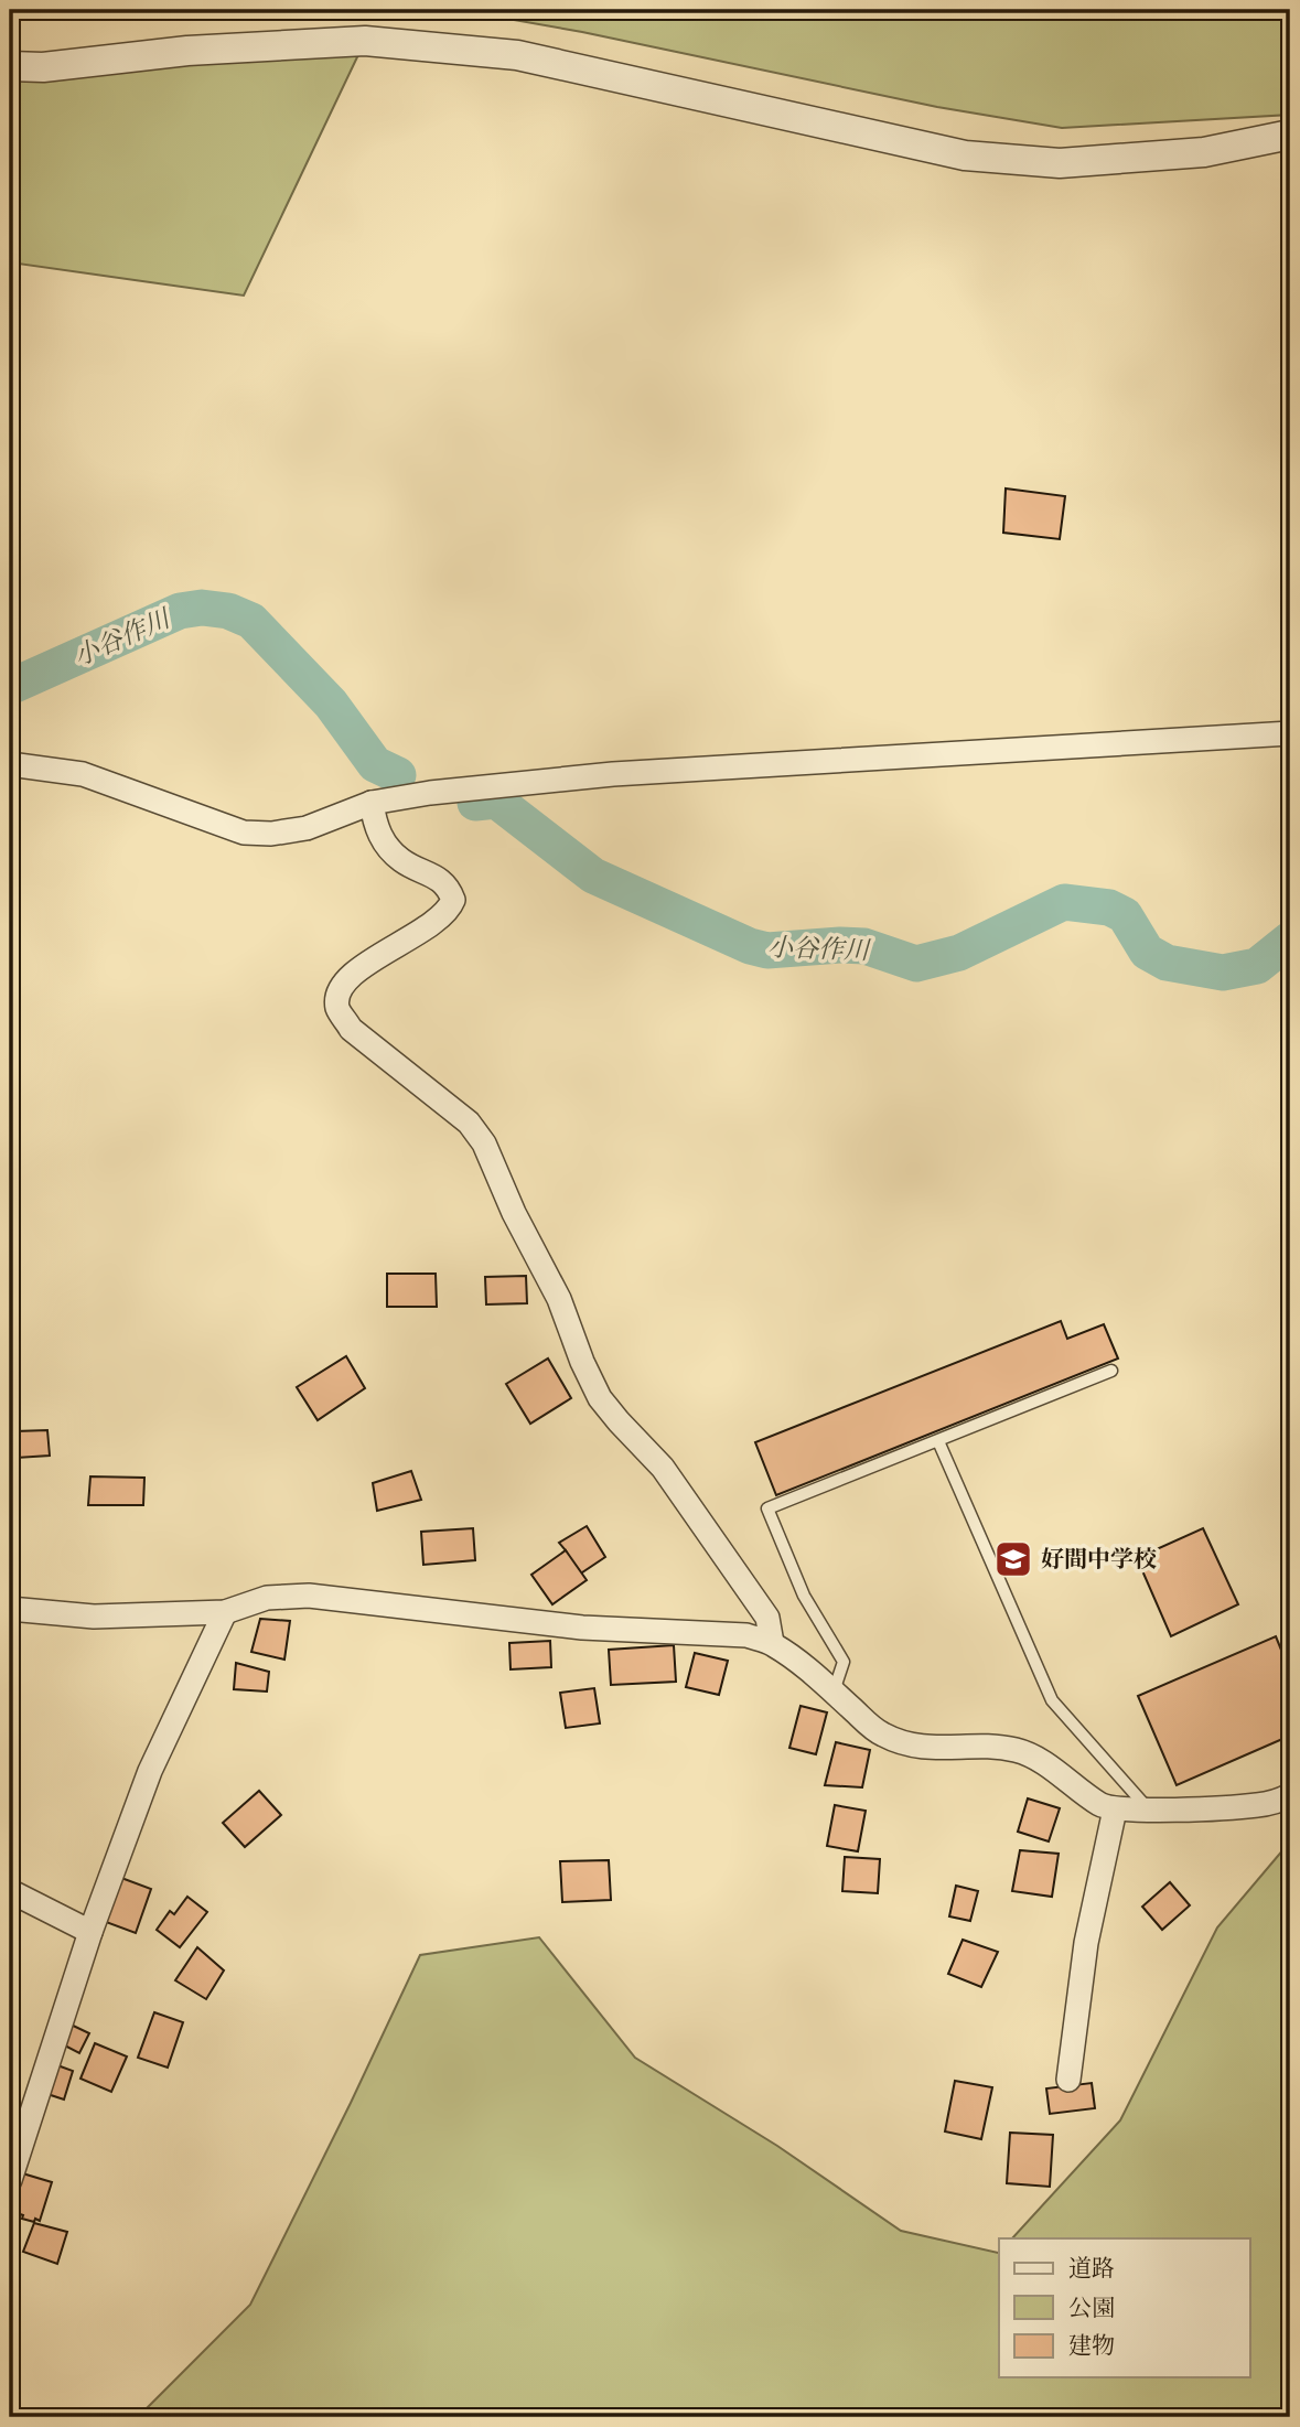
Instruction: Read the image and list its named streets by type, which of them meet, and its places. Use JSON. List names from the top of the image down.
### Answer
{
  "water": ["小谷作川"],
  "places": {
    "school or university": ["好間中学校"]
  },
  "legend": ["道路", "公園", "建物"]
}
